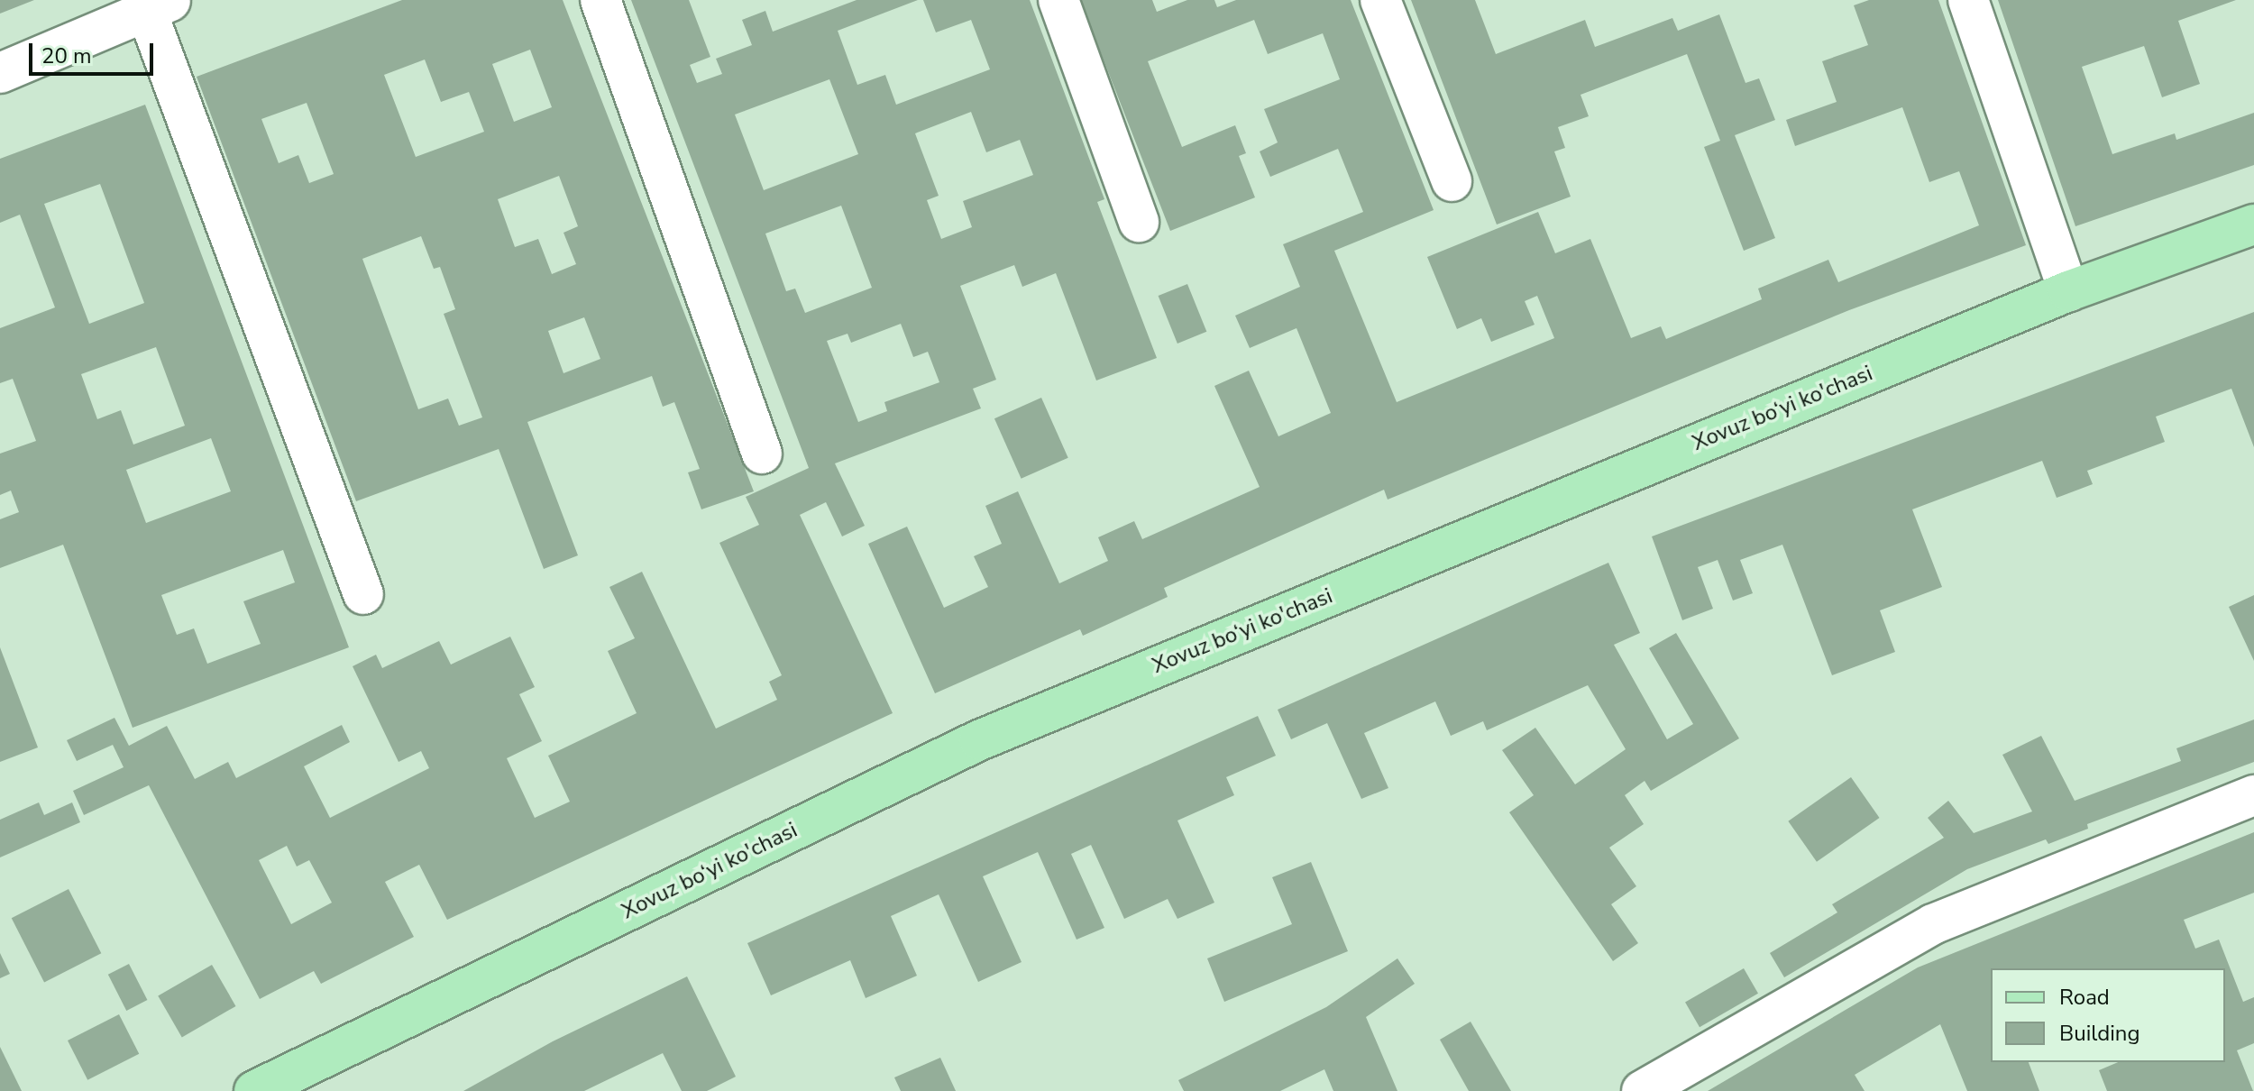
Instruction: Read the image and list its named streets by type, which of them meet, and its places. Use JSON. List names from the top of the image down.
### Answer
{
  "streets": {
    "main road": ["Xovuz bo‘yi ko'chasi"]
  },
  "legend": ["Road", "Building"],
  "scale_bar": "20 m"
}
